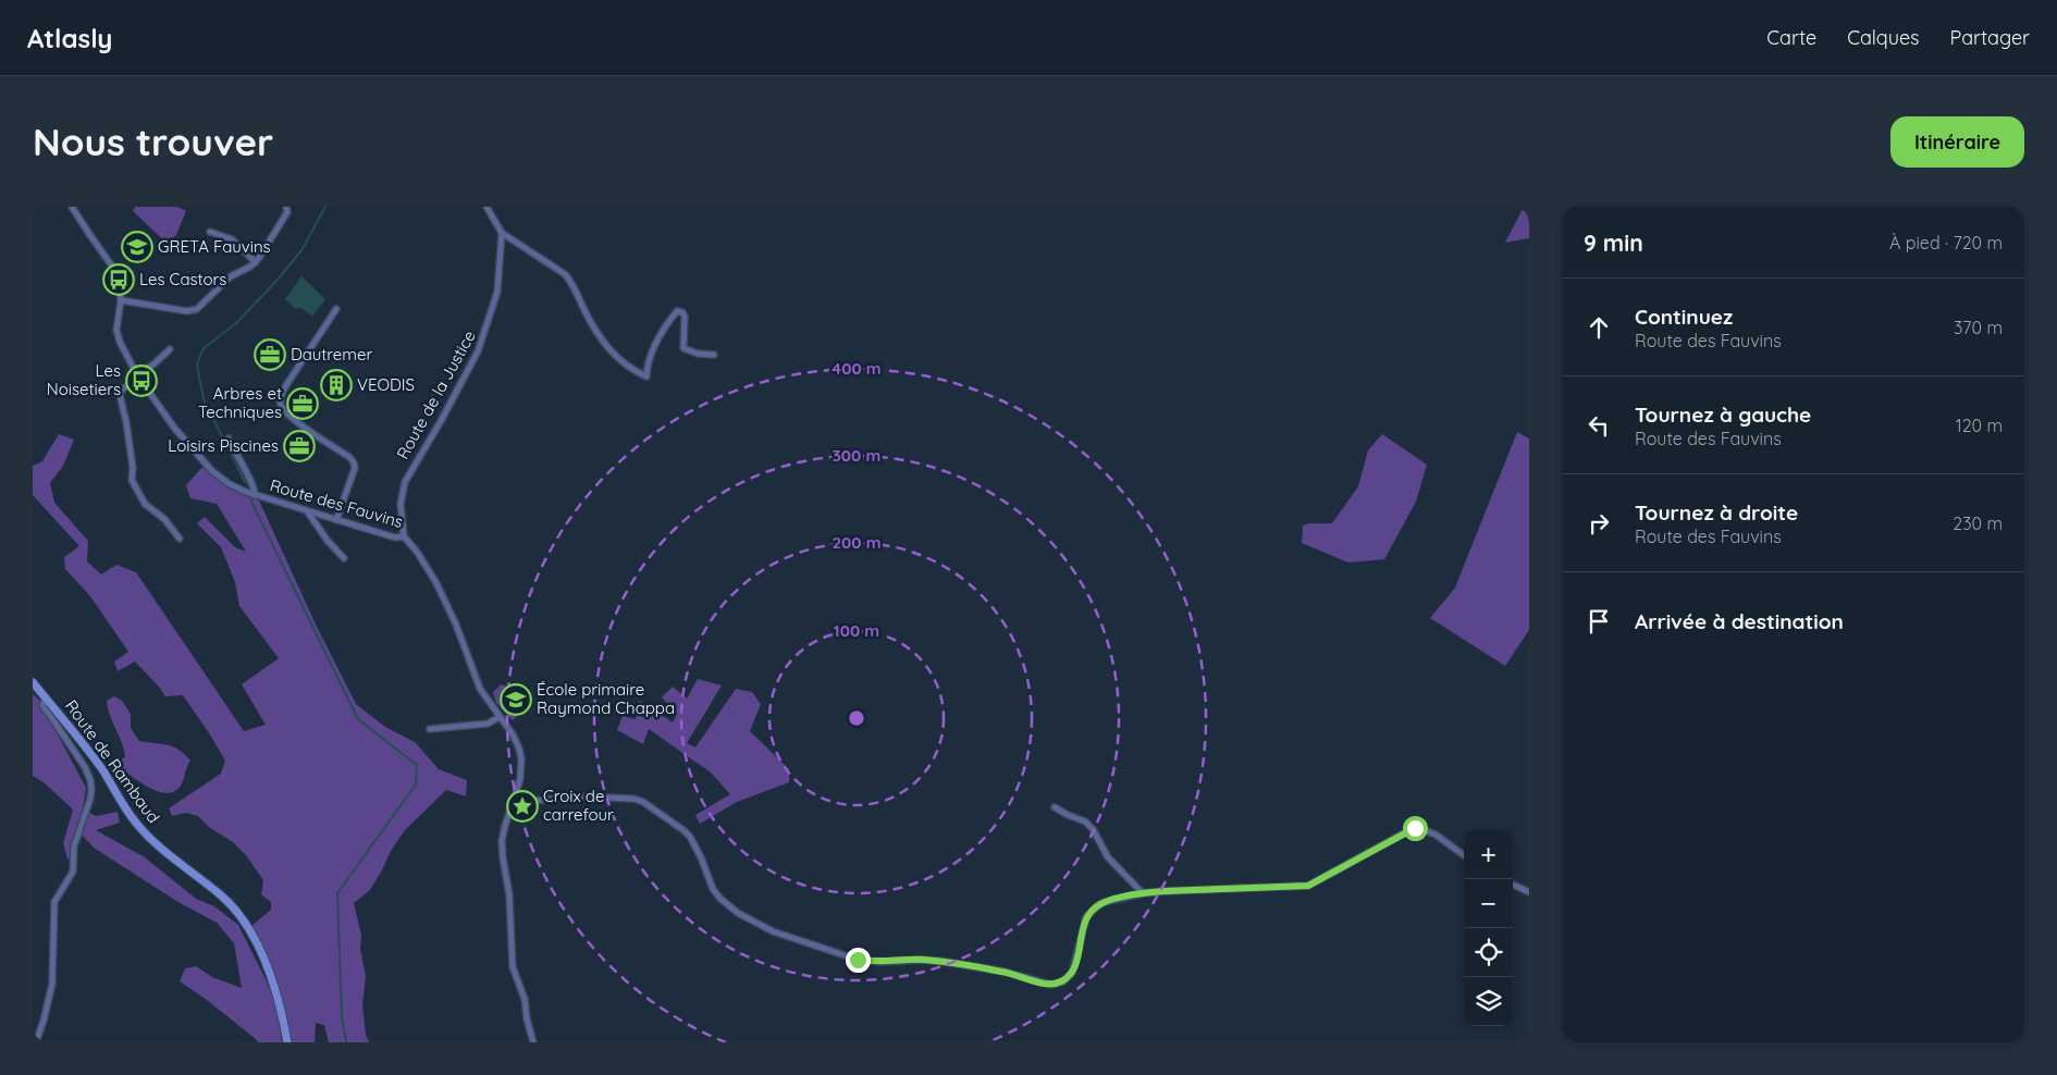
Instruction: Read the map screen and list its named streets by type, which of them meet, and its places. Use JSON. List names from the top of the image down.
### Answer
{
  "streets": {
    "street": ["Route de la Justice", "Route des Fauvins", "Route de Rambaud"]
  },
  "crossings": [
    ["Route de la Justice", "Route des Fauvins"]
  ],
  "places": {
    "school or university": ["GRETA Fauvins", "École primaire Raymond Chappa"],
    "bus stop": ["Les Castors", "Les Noisetiers"],
    "office": ["Dautremer", "Arbres et Techniques", "Loisirs Piscines"],
    "building": ["VEODIS"],
    "place": ["Croix de carrefour"]
  },
  "page": {
    "header": "Atlasly",
    "nav": ["Carte", "Calques", "Partager"],
    "buttons": "Itinéraire",
    "title": "Nous trouver",
    "heading": ["9 min", "À pied · 720 m"],
    "list": [
      ["Continuez", "Route des Fauvins", "370 m"],
      ["Tournez à gauche", "Route des Fauvins", "120 m"],
      ["Tournez à droite", "Route des Fauvins", "230 m"],
      "Arrivée à destination"
    ],
    "map_buttons": ["+", "−"]
  },
  "rings": [
    "400 m",
    "300 m",
    "200 m",
    "100 m"
  ]
}
